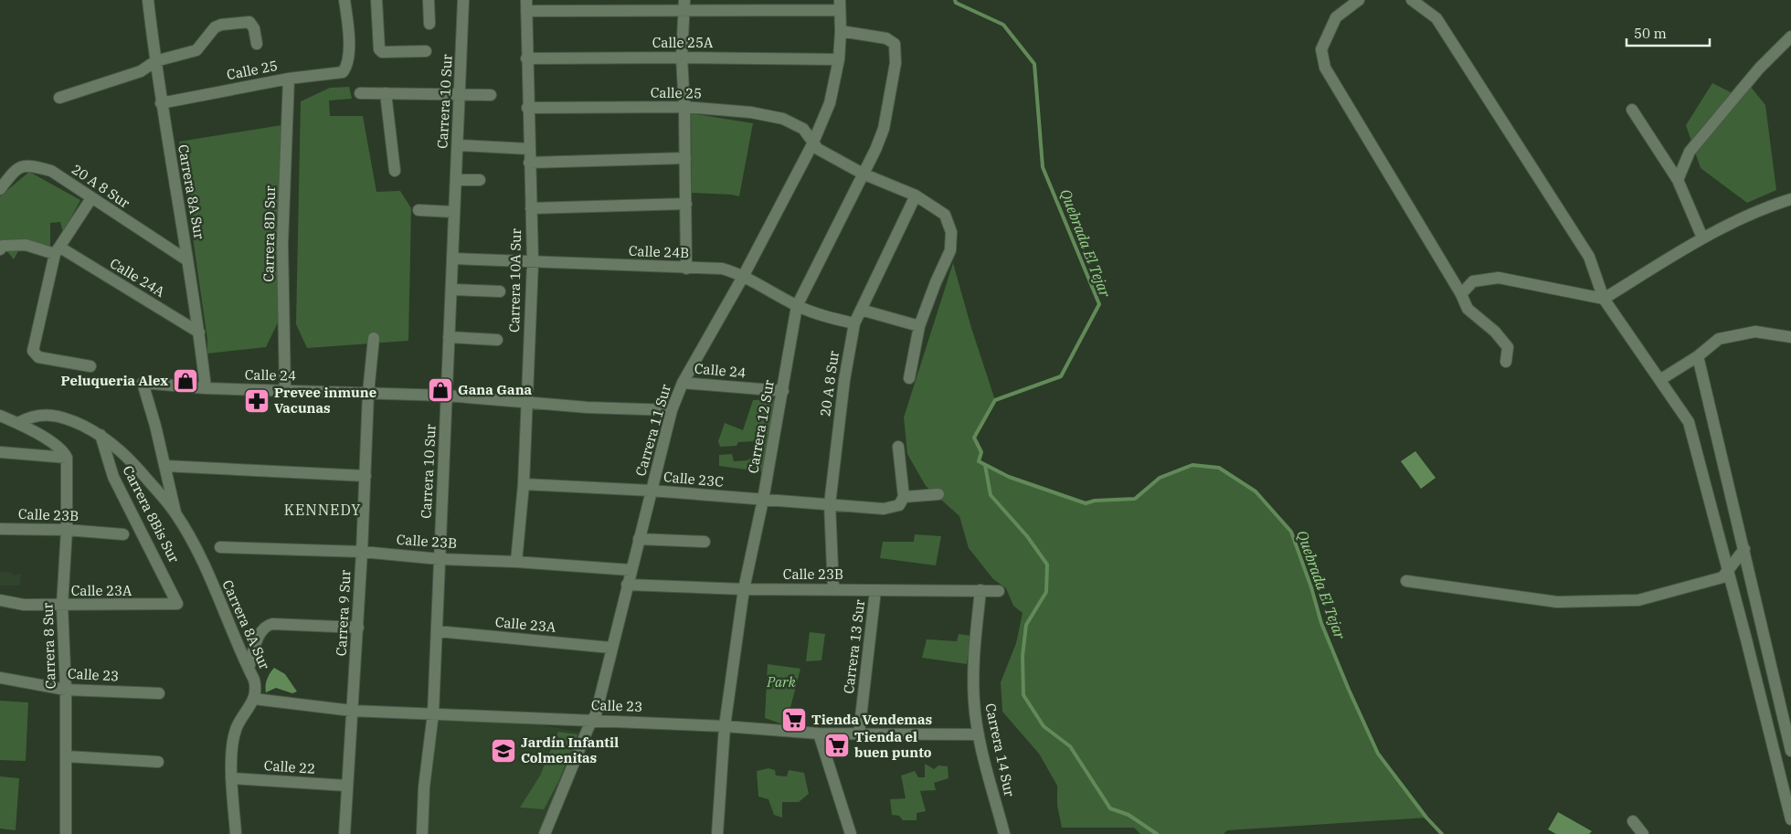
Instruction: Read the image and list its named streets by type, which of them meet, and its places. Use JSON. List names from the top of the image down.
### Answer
{
  "streets": {
    "street": [
      "Calle 25A",
      "Calle 25",
      "Carrera 10 Sur",
      "20 A 8 Sur",
      "Carrera 8A Sur",
      "Carrera 8D Sur",
      "Calle 24B",
      "Calle 24A",
      "Carrera 10A Sur",
      "Calle 24",
      "Carrera 12 Sur",
      "Carrera 11 Sur",
      "Calle 23C",
      "Carrera 8Bis Sur",
      "Calle 23B",
      "Calle 23A",
      "Carrera 9 Sur",
      "Carrera 8 Sur",
      "Carrera 13 Sur",
      "Calle 23",
      "Carrera 14 Sur",
      "Calle 22"
    ]
  },
  "crossings": [
    ["Calle 25A", "Carrera 10A Sur"],
    ["Calle 25A", "Carrera 11 Sur"],
    ["Calle 25", "Carrera 8A Sur"],
    ["Calle 25", "Carrera 8D Sur"],
    ["Calle 25", "Carrera 10A Sur"],
    ["Calle 25", "Carrera 11 Sur"],
    ["Carrera 10 Sur", "Calle 24B"],
    ["Carrera 10 Sur", "Calle 24"],
    ["Carrera 10 Sur", "Calle 23B"],
    ["Carrera 10 Sur", "Calle 23A"],
    ["Carrera 10 Sur", "Calle 23"],
    ["20 A 8 Sur", "Carrera 8A Sur"],
    ["20 A 8 Sur", "Calle 24B"],
    ["20 A 8 Sur", "Calle 23C"],
    ["20 A 8 Sur", "Calle 23B"],
    ["Carrera 8A Sur", "Calle 24A"],
    ["Carrera 8A Sur", "Calle 24"],
    ["Carrera 8A Sur", "Carrera 8Bis Sur"],
    ["Carrera 8A Sur", "Calle 23"],
    ["Carrera 8D Sur", "Calle 24"],
    ["Calle 24B", "Carrera 10A Sur"],
    ["Calle 24B", "Carrera 12 Sur"],
    ["Calle 24B", "Carrera 11 Sur"],
    ["Carrera 10A Sur", "Calle 24"],
    ["Carrera 10A Sur", "Calle 23C"],
    ["Carrera 10A Sur", "Calle 23B"],
    ["Calle 24", "Carrera 12 Sur"],
    ["Calle 24", "Carrera 11 Sur"],
    ["Calle 24", "Carrera 9 Sur"],
    ["Carrera 12 Sur", "Carrera 11 Sur"],
    ["Carrera 12 Sur", "Calle 23C"],
    ["Carrera 12 Sur", "Calle 23B"],
    ["Carrera 12 Sur", "Calle 23"],
    ["Carrera 11 Sur", "Calle 23C"],
    ["Carrera 11 Sur", "Calle 23B"],
    ["Carrera 11 Sur", "Calle 23A"],
    ["Carrera 11 Sur", "Calle 23"],
    ["Carrera 8Bis Sur", "Calle 23A"],
    ["Calle 23B", "Carrera 9 Sur"],
    ["Calle 23B", "Carrera 8 Sur"],
    ["Calle 23B", "Carrera 13 Sur"],
    ["Calle 23B", "Carrera 14 Sur"],
    ["Calle 23A", "Carrera 8 Sur"],
    ["Carrera 9 Sur", "Calle 23"],
    ["Carrera 9 Sur", "Calle 22"],
    ["Carrera 8 Sur", "Calle 23"],
    ["Carrera 13 Sur", "Calle 23"],
    ["Calle 23", "Carrera 14 Sur"]
  ],
  "districts": ["KENNEDY"],
  "water": ["Quebrada El Tejar"],
  "parks": ["Park"],
  "places": {
    "shop": ["Peluqueria Alex", "Gana Gana"],
    "pharmacy": ["Prevee inmune Vacunas"],
    "supermarket": ["Tienda Vendemas", "Tienda el buen punto"],
    "school or university": ["Jardín Infantil Colmenitas"]
  },
  "scale_bar": "50 m"
}
